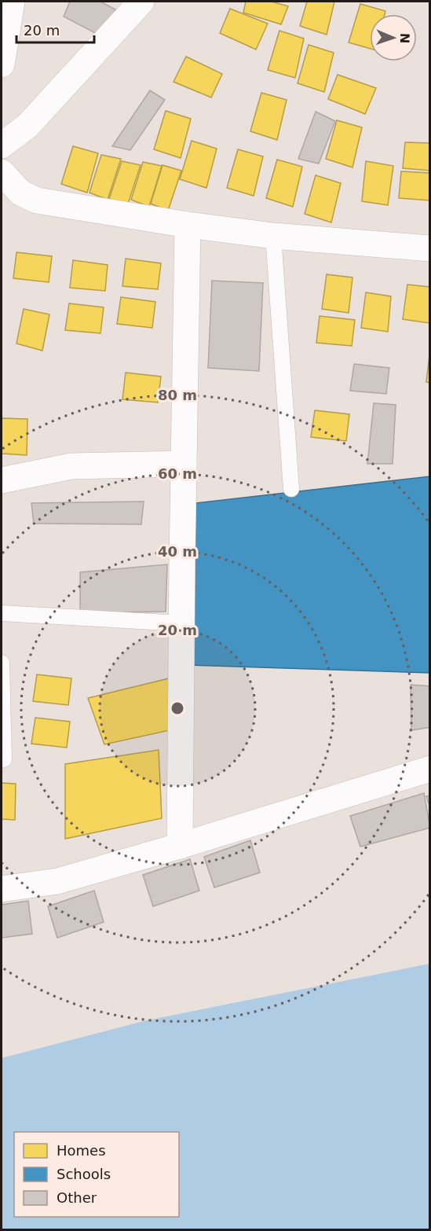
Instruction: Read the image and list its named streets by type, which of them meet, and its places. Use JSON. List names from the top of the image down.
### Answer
{
  "legend": ["Homes", "Schools", "Other"],
  "scale_bar": "20 m",
  "north": "right",
  "rings": [
    "80 m",
    "60 m",
    "40 m",
    "20 m"
  ]
}
